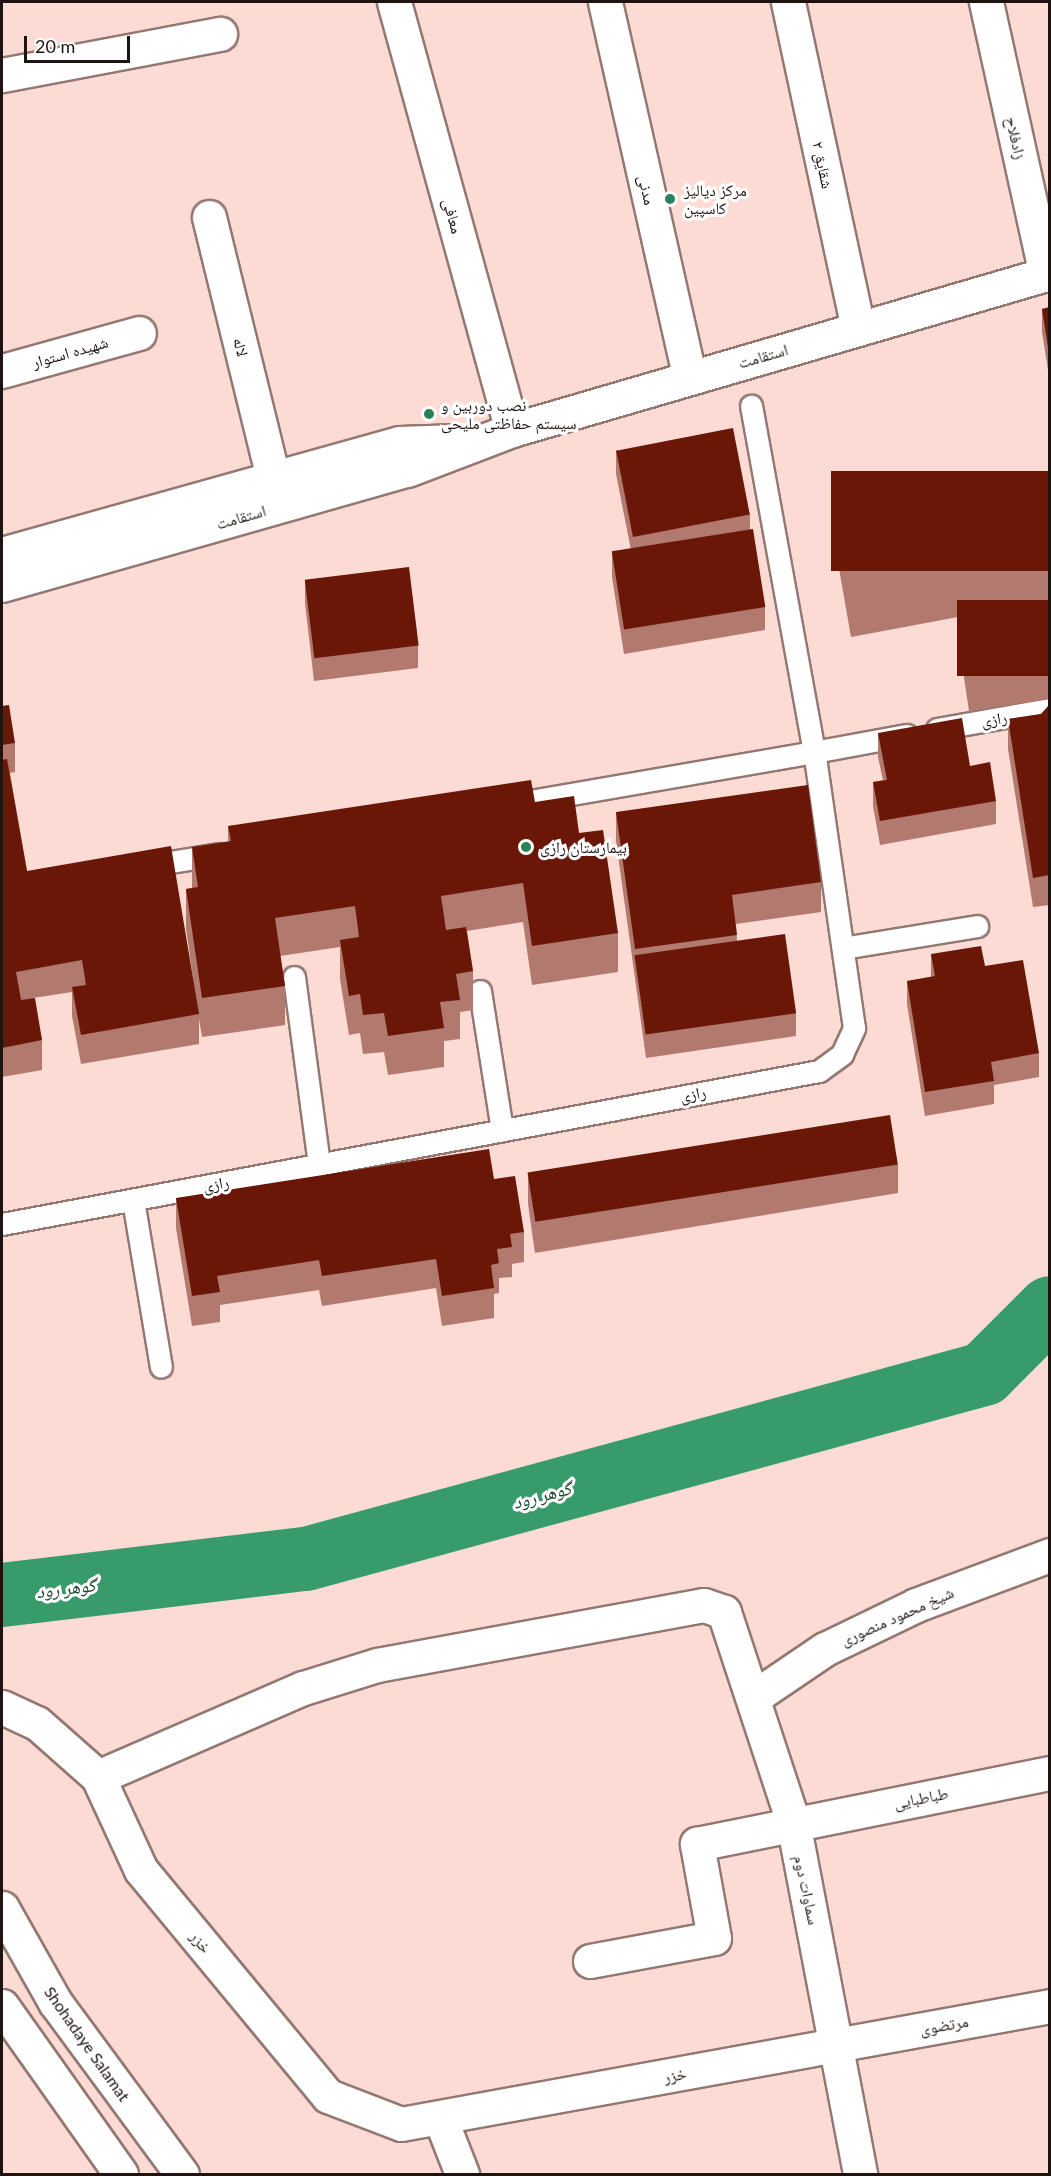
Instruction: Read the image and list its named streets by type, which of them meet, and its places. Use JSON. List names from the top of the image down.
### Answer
{
  "streets": {
    "street": [
      "زادفلاح",
      "شقایق ۲",
      "مدنی",
      "معافی",
      "لاله",
      "شهیده استوار",
      "استقامت",
      "شیخ محمود منصوری",
      "طباطبایی",
      "سماوات دوم",
      "خزر",
      "مرتضوی",
      "Shohadaye Salamat"
    ],
    "lane": ["رازی"]
  },
  "crossings": [
    ["زادفلاح", "استقامت"],
    ["شقایق ۲", "استقامت"],
    ["مدنی", "استقامت"],
    ["معافی", "استقامت"],
    ["لاله", "استقامت"],
    ["شیخ محمود منصوری", "سماوات دوم"],
    ["طباطبایی", "سماوات دوم"],
    ["سماوات دوم", "خزر"],
    ["سماوات دوم", "مرتضوی"],
    ["خزر", "مرتضوی"]
  ],
  "water": ["گوهر رود"],
  "places": ["مرکز دیالیز کاسپین", "نصب دوربین و سیستم حفاظتی ملیحی", "بیمارستان رازی"],
  "scale_bar": "20 m"
}
